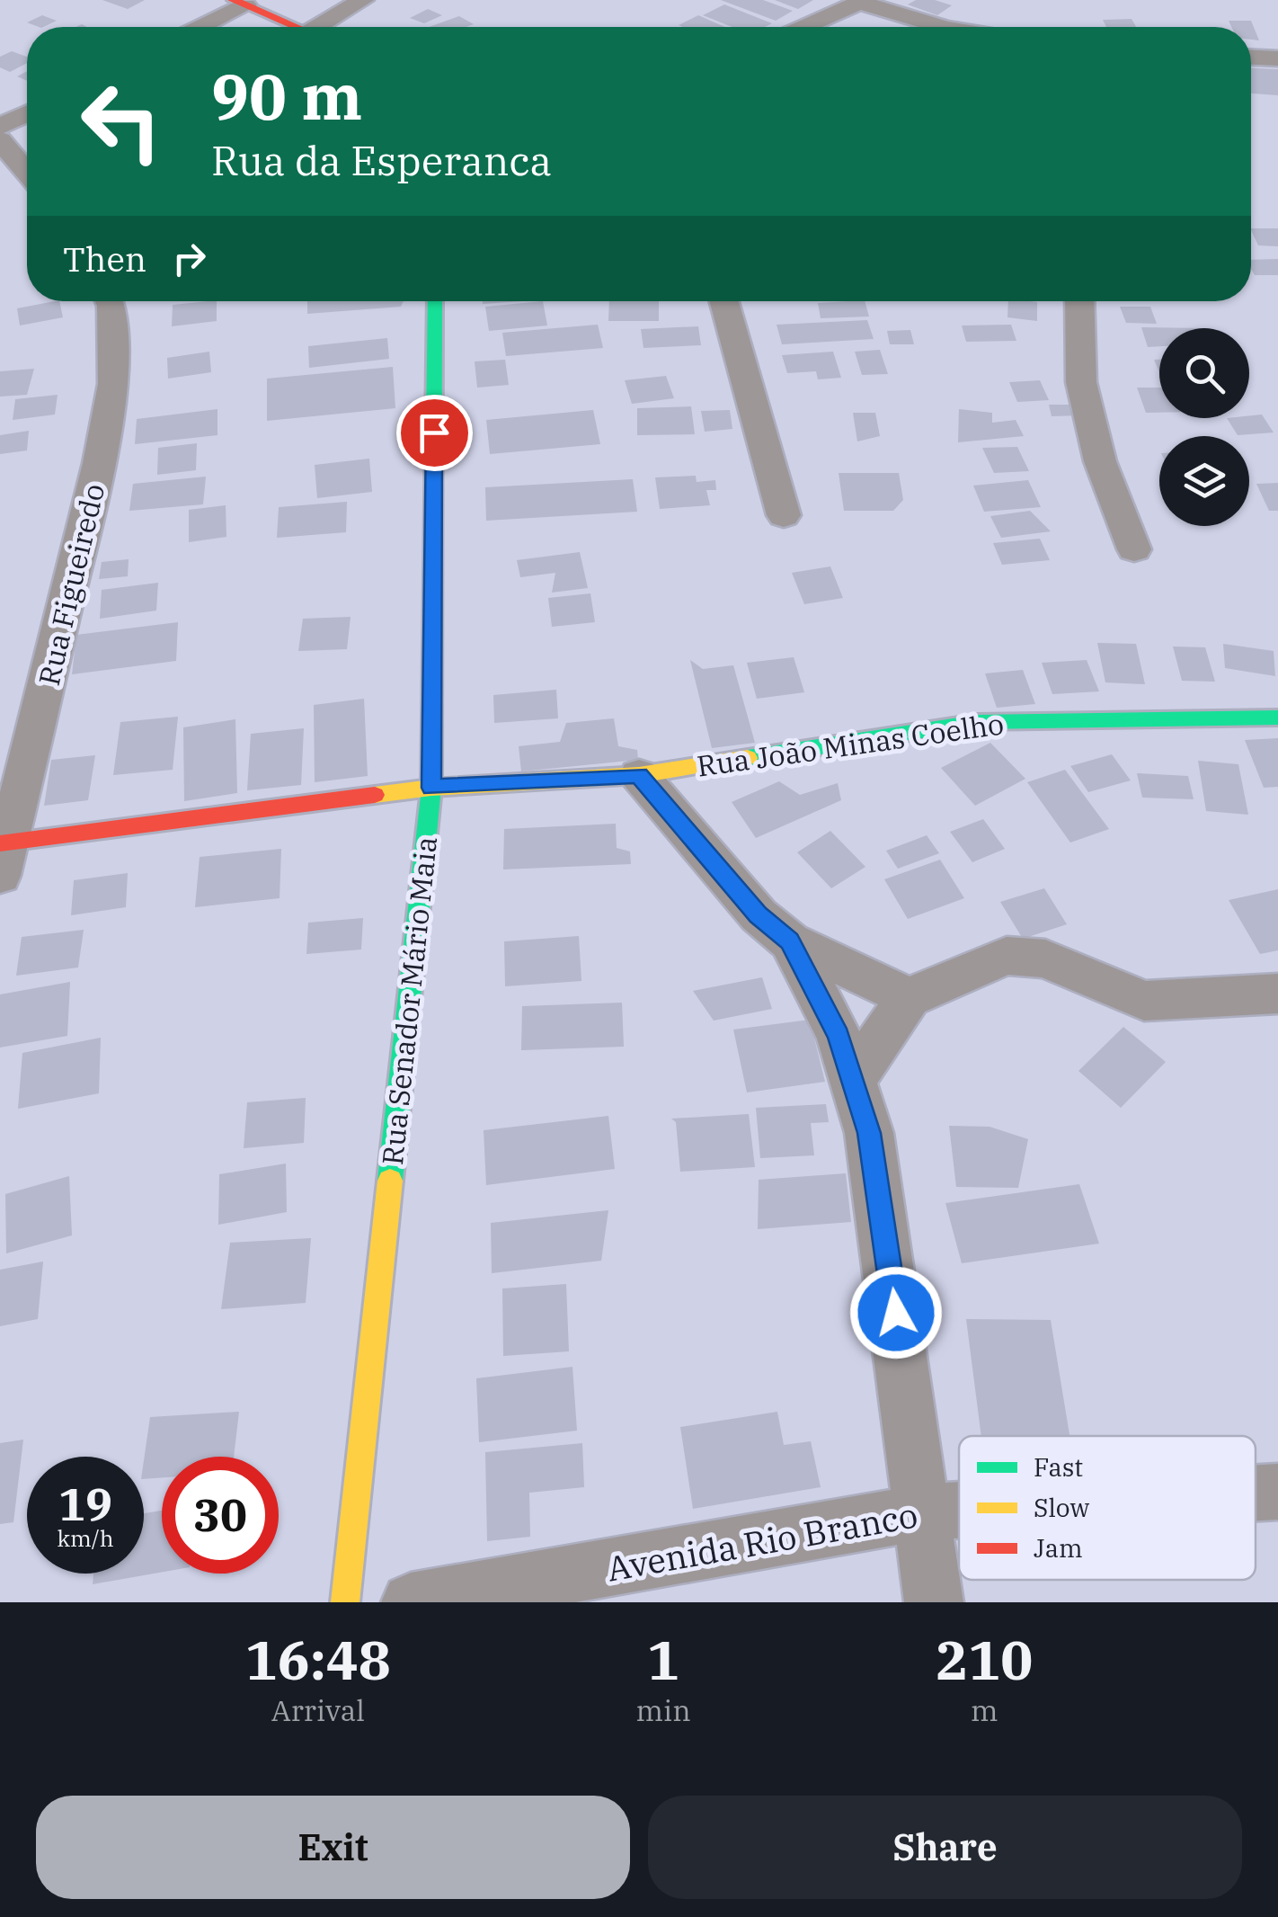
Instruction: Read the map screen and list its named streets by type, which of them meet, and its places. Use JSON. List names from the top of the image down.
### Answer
{
  "streets": {
    "street": [
      "Rua Figueiredo",
      "Rua João Minas Coelho",
      "Rua Senador Mário Maia",
      "Avenida Rio Branco"
    ]
  },
  "crossings": [
    ["Rua João Minas Coelho", "Rua Senador Mário Maia"]
  ],
  "legend": ["Fast", "Slow", "Jam"],
  "page": {
    "turn": ["90 m", "Rua da Esperanca"],
    "then": "Then",
    "speed": "19 km/h",
    "limit": "30",
    "eta": [
      "16:48",
      "Arrival",
      "1",
      "min",
      "210",
      "m"
    ],
    "buttons": ["Exit", "Share"]
  }
}
